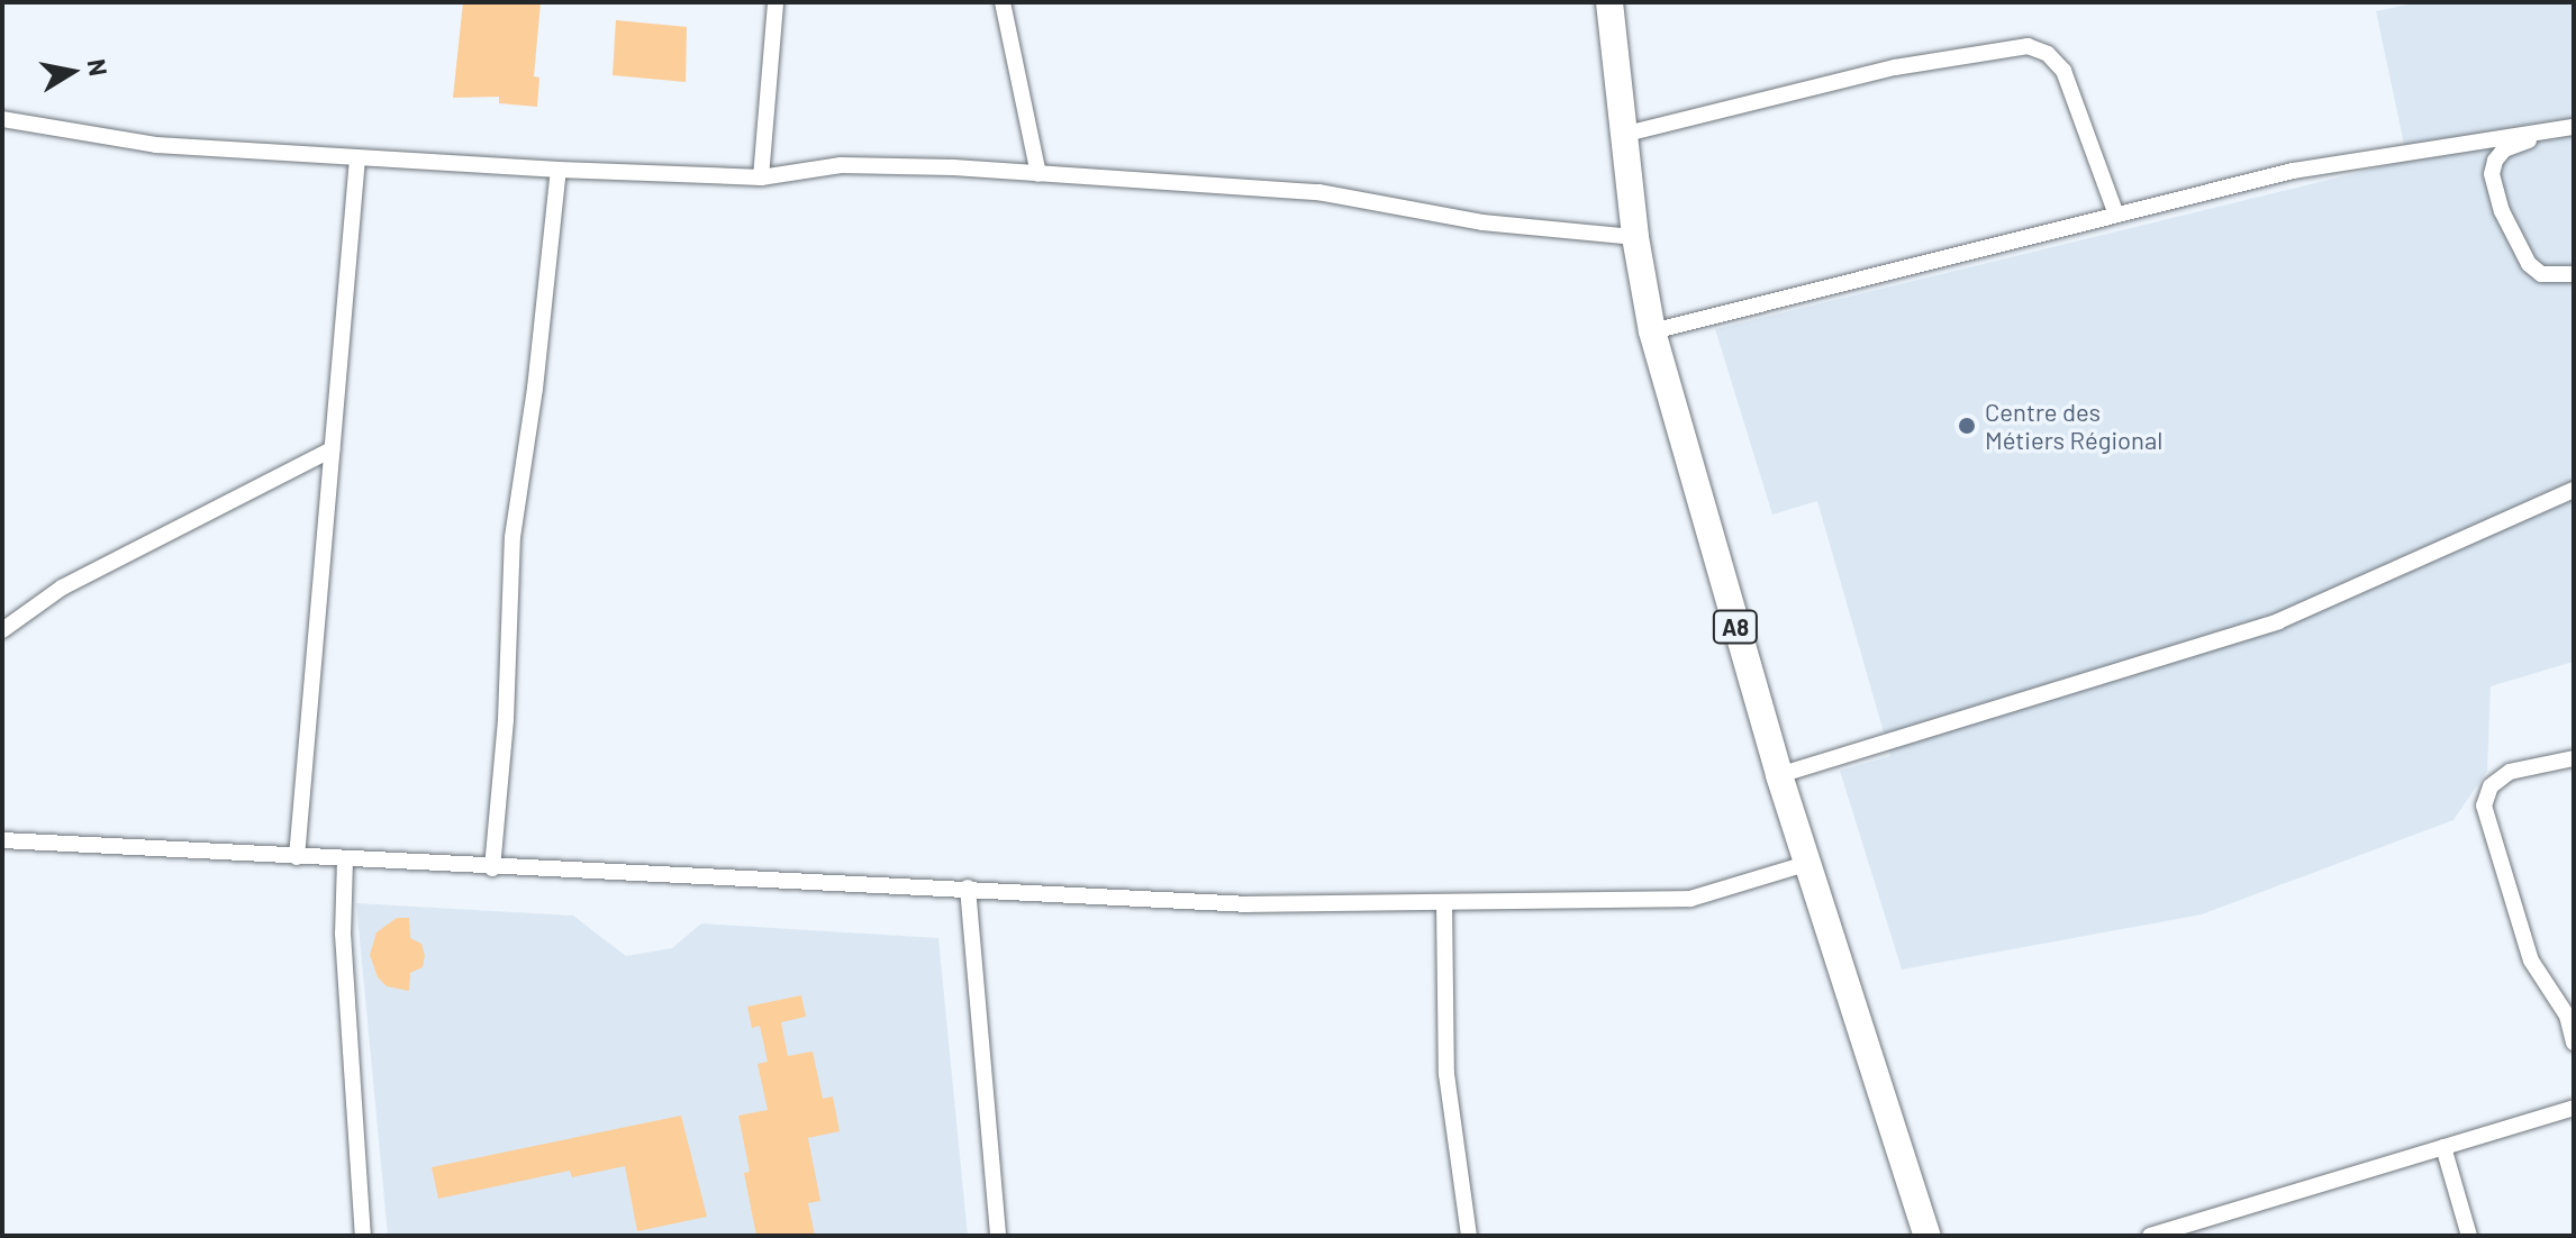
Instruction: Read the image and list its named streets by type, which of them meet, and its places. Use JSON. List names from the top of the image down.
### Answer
{
  "streets": {
    "main road": ["A8"]
  },
  "places": ["Centre des Métiers Régional"],
  "north": "right"
}
